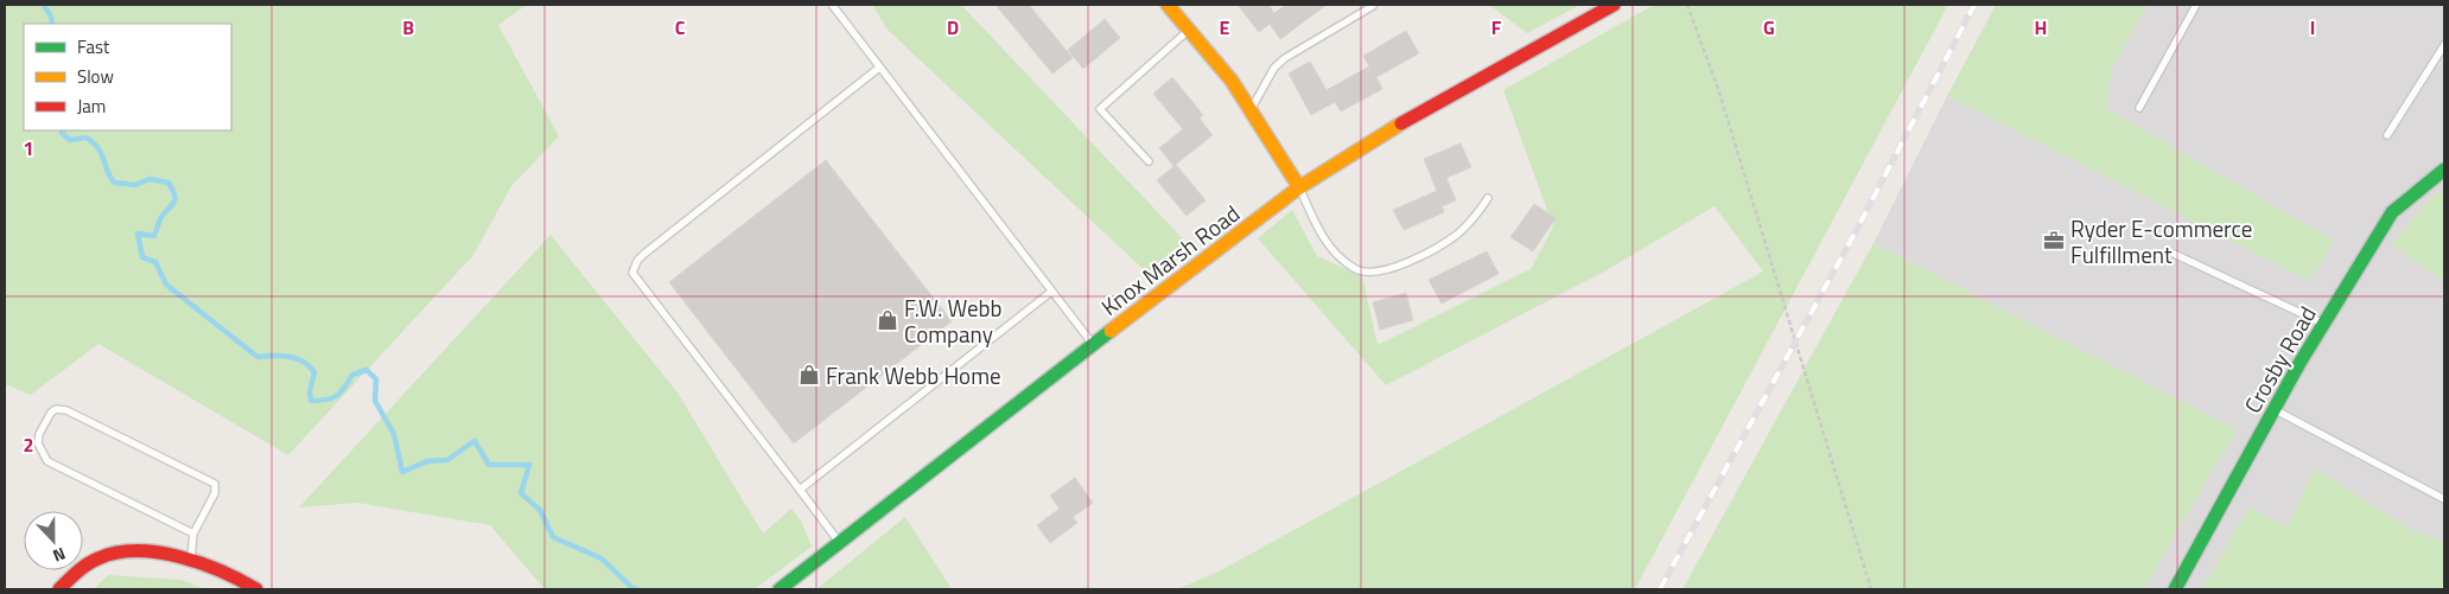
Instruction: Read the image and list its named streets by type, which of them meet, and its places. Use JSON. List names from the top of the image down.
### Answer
{
  "streets": {
    "main road": ["Knox Marsh Road", "Crosby Road"]
  },
  "places": {
    "office": ["Ryder E-commerce Fulfillment"],
    "shop": ["F.W. Webb Company", "Frank Webb Home"]
  },
  "legend": ["Fast", "Slow", "Jam"],
  "north": "bottom",
  "grid": {
    "columns": [
      "B",
      "C",
      "D",
      "E",
      "F",
      "G",
      "H",
      "I"
    ],
    "rows": ["1", "2"]
  }
}
